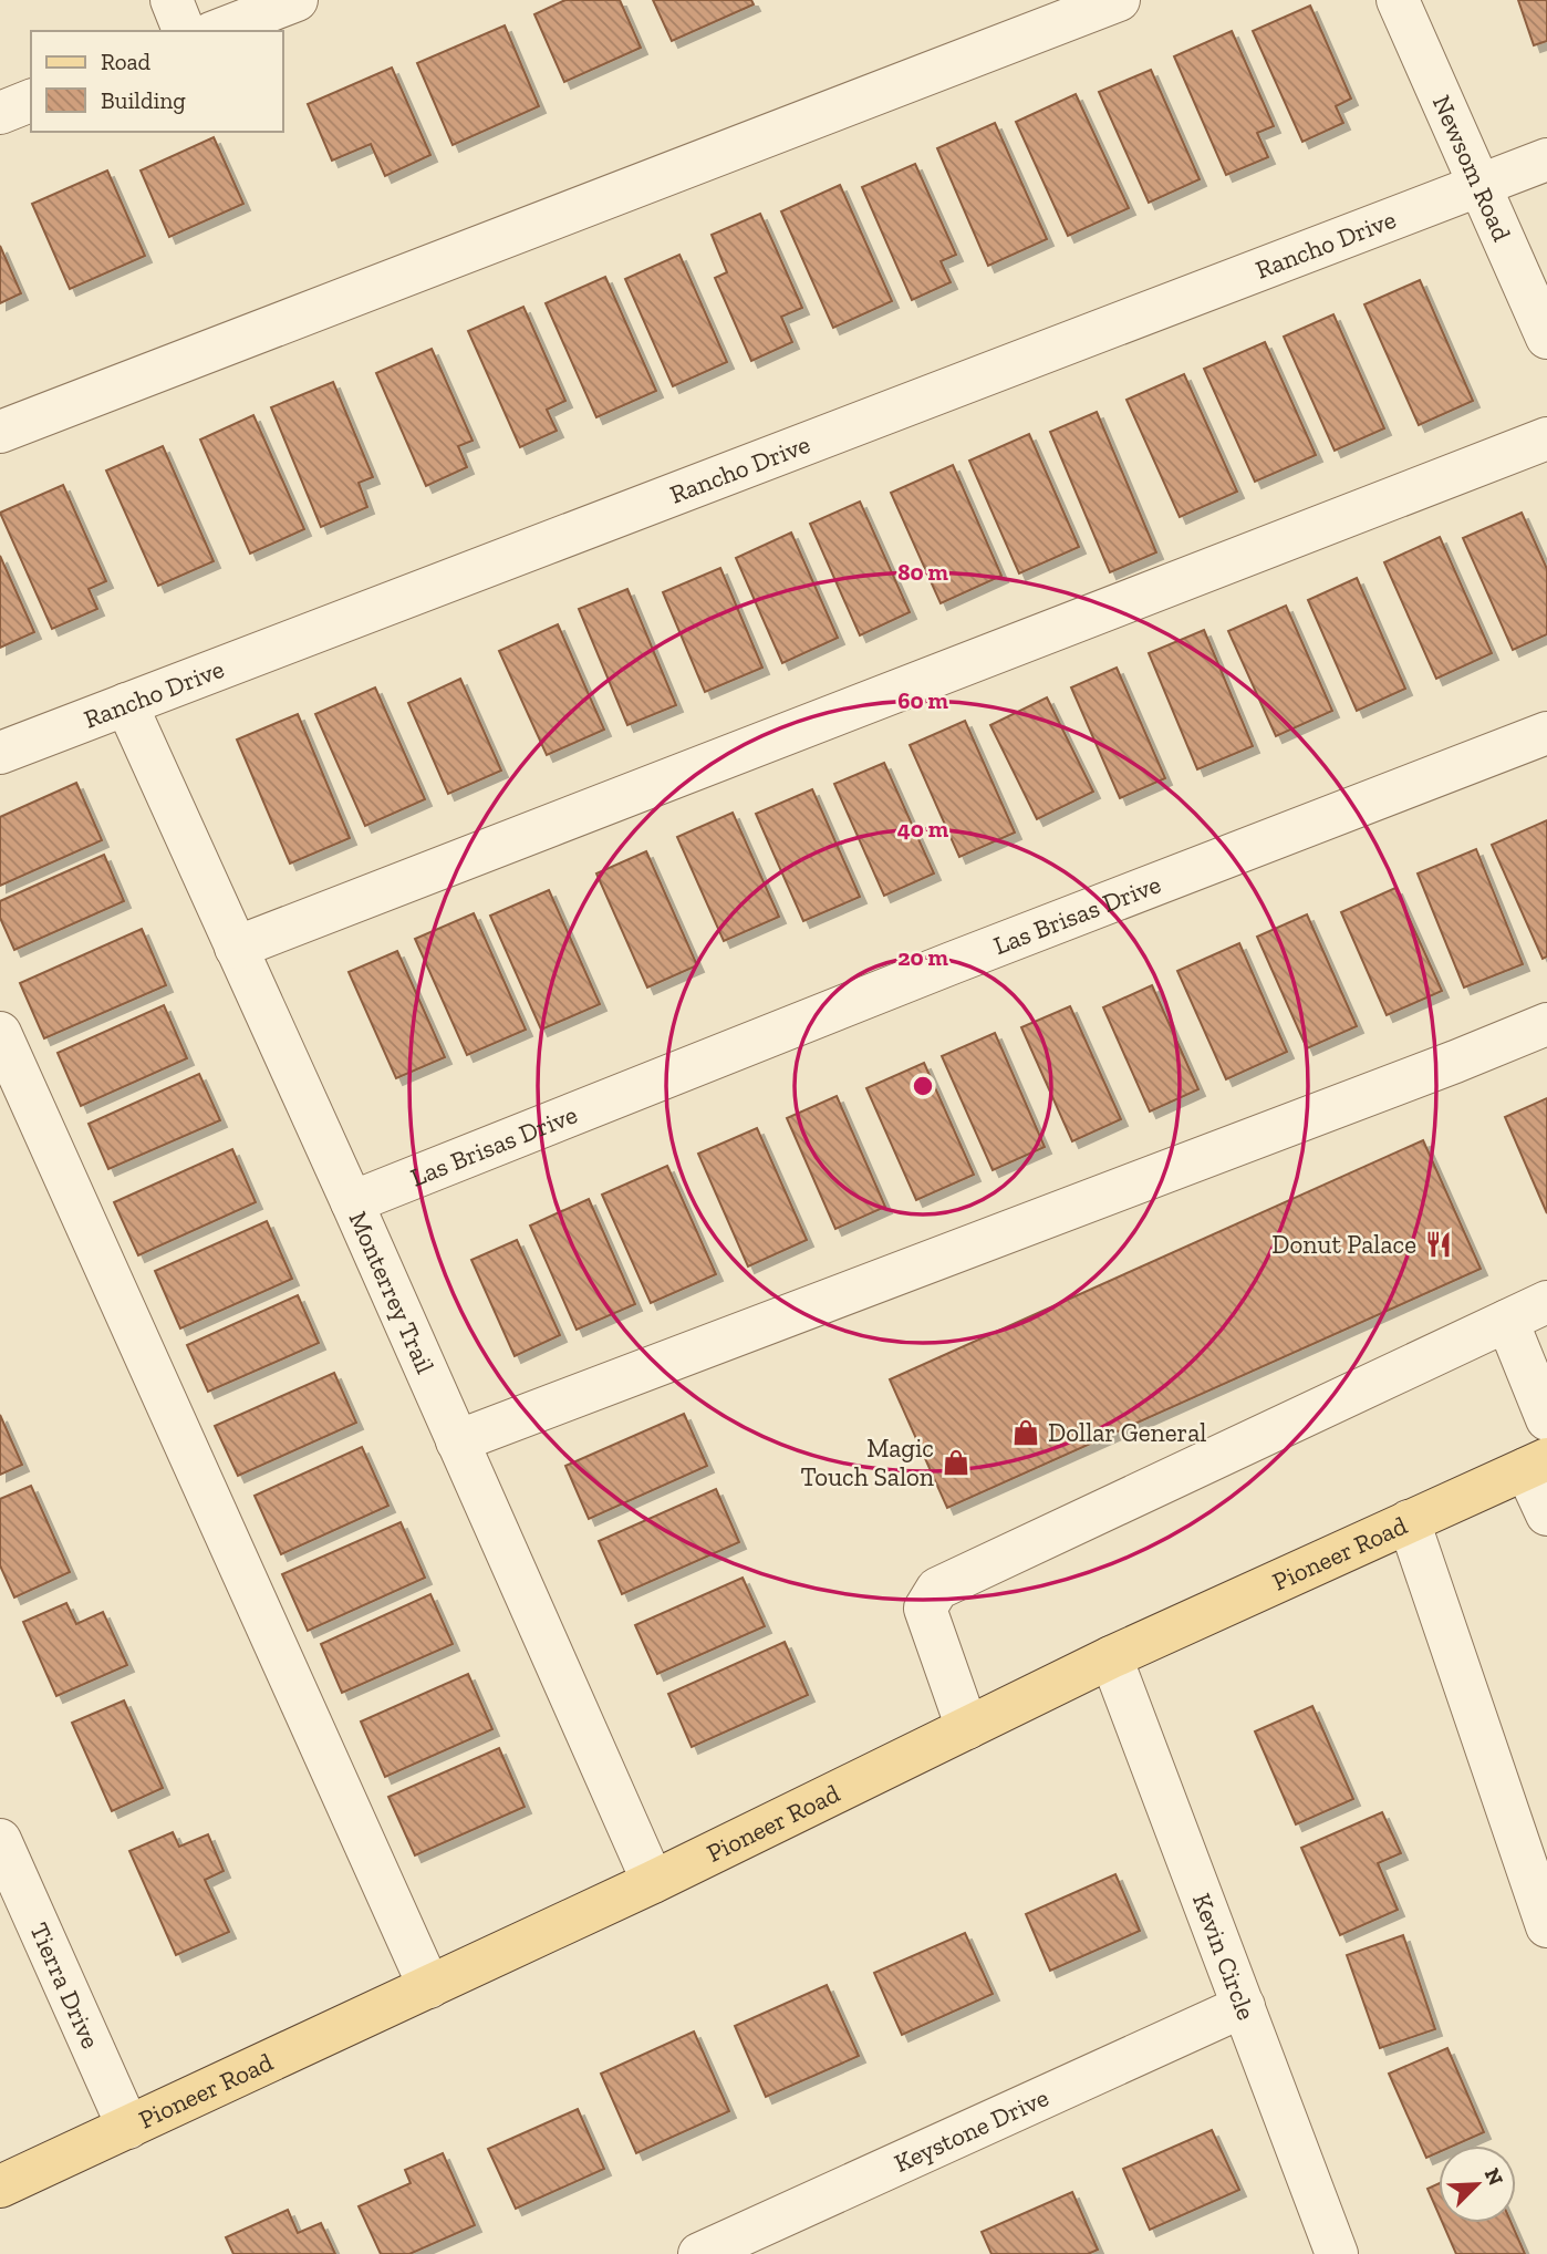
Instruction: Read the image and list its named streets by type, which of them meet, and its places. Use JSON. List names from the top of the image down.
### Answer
{
  "streets": {
    "main road": ["Pioneer Road"],
    "street": [
      "Newsom Road",
      "Rancho Drive",
      "Las Brisas Drive",
      "Monterrey Trail",
      "Kevin Circle",
      "Tierra Drive",
      "Keystone Drive"
    ]
  },
  "crossings": [
    ["Newsom Road", "Rancho Drive"],
    ["Rancho Drive", "Monterrey Trail"],
    ["Las Brisas Drive", "Monterrey Trail"],
    ["Monterrey Trail", "Pioneer Road"],
    ["Pioneer Road", "Kevin Circle"],
    ["Pioneer Road", "Tierra Drive"],
    ["Kevin Circle", "Keystone Drive"]
  ],
  "places": {
    "restaurant": ["Donut Palace"],
    "shop": ["Dollar General", "Magic Touch Salon"]
  },
  "legend": ["Road", "Building"],
  "north": "top right",
  "rings": [
    "80 m",
    "60 m",
    "40 m",
    "20 m"
  ]
}
